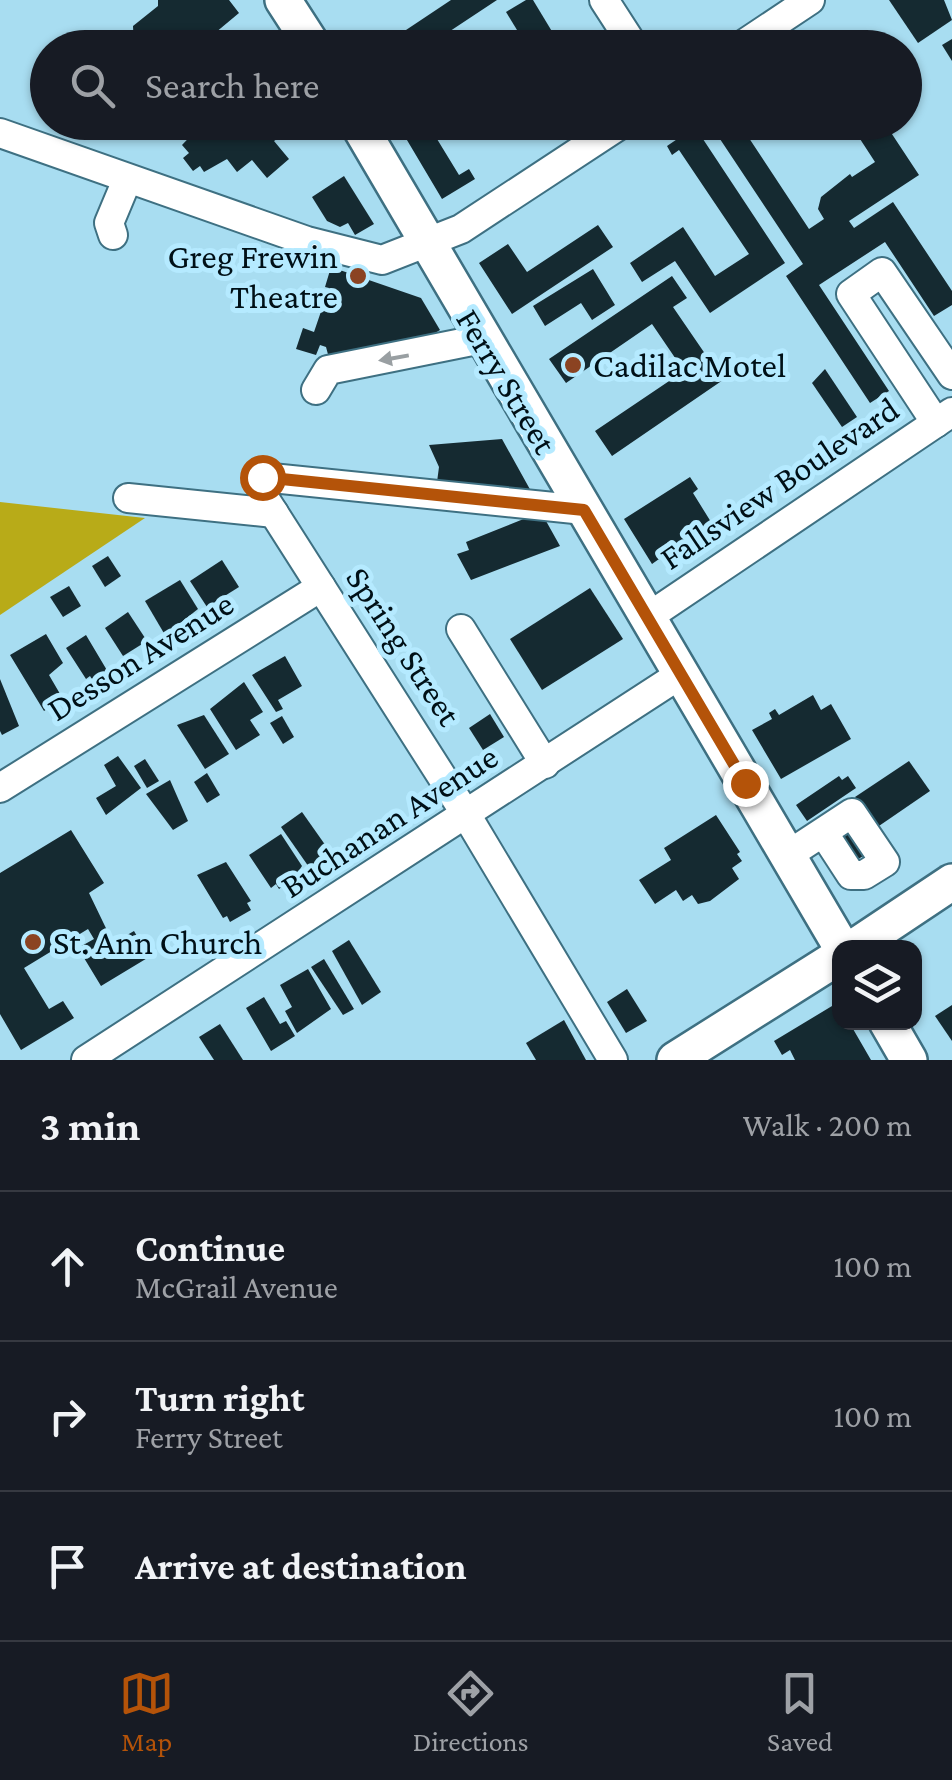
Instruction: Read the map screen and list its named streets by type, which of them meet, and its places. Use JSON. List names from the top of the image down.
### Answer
{
  "streets": {
    "main road": ["Ferry Street"],
    "street": [
      "Fallsview Boulevard",
      "Spring Street",
      "Desson Avenue",
      "Buchanan Avenue"
    ]
  },
  "crossings": [
    ["Ferry Street", "Fallsview Boulevard"],
    ["Ferry Street", "Spring Street"],
    ["Ferry Street", "Buchanan Avenue"],
    ["Spring Street", "Desson Avenue"],
    ["Spring Street", "Buchanan Avenue"]
  ],
  "places": ["Greg Frewin Theatre", "Cadilac Motel", "St. Ann Church"],
  "page": {
    "search": "Search here",
    "heading": ["3 min", "Walk · 200 m"],
    "list": [
      ["Continue", "McGrail Avenue", "100 m"],
      ["Turn right", "Ferry Street", "100 m"],
      "Arrive at destination"
    ],
    "nav": ["Map", "Directions", "Saved"]
  }
}
